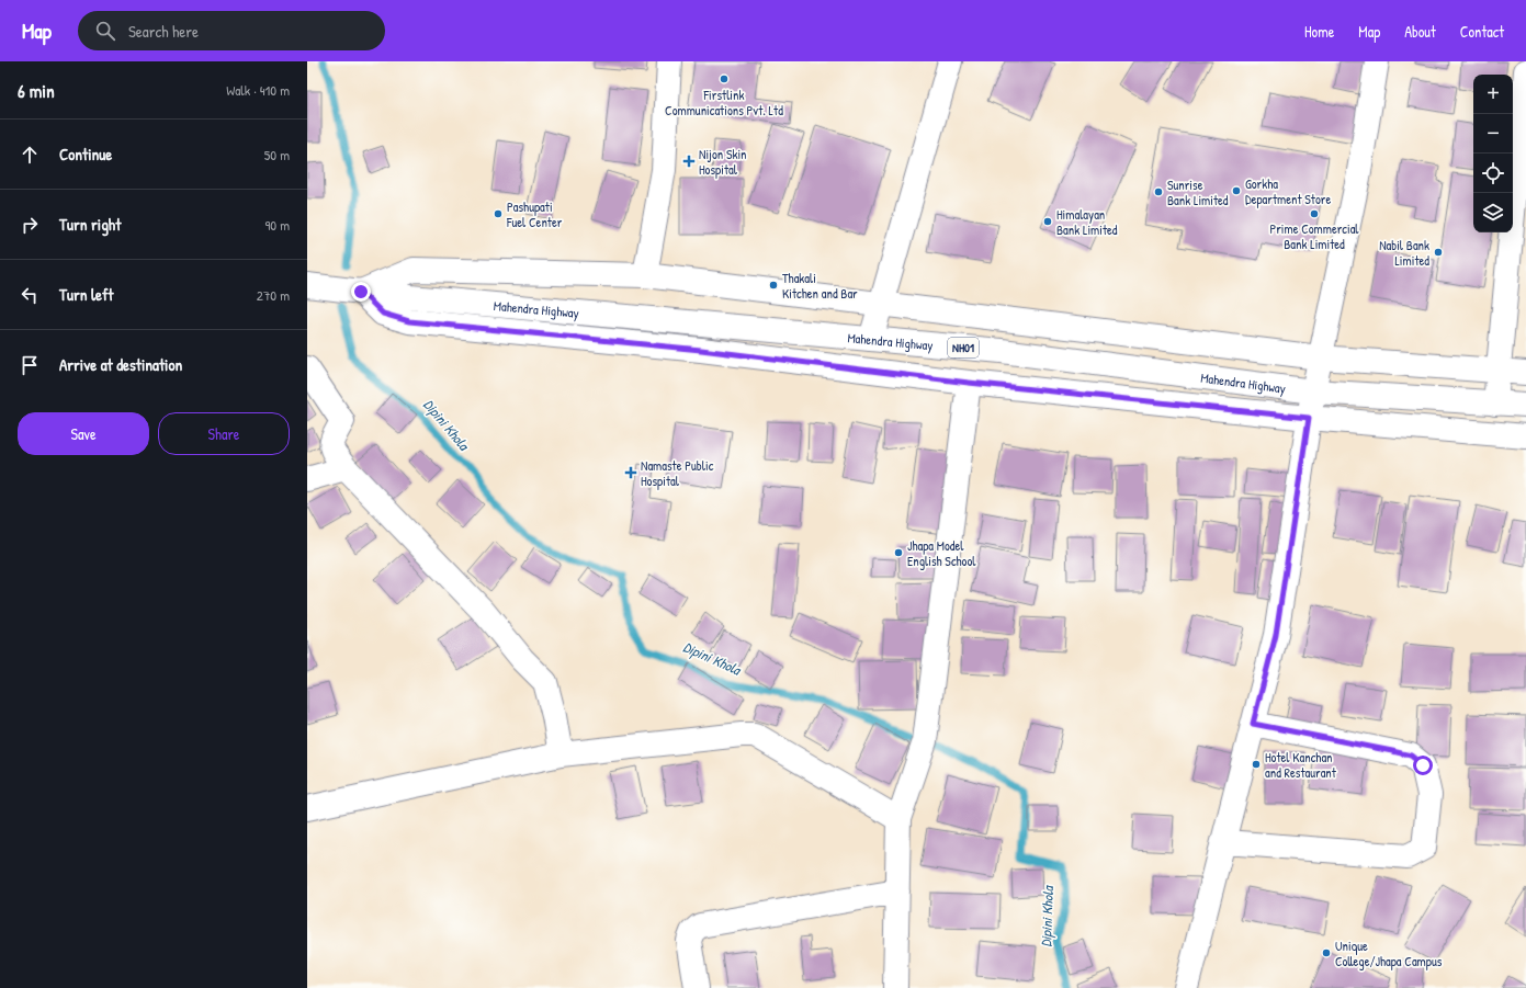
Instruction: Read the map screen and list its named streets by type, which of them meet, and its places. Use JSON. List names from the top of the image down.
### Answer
{
  "streets": {
    "main road": ["Mahendra Highway", "NH01"]
  },
  "water": ["Dipini Khola"],
  "places": {
    "other": [
      "Firstlink Communications Pvt. Ltd",
      "Gorkha Department Store",
      "Sunrise Bank Limited",
      "Pashupati Fuel Center",
      "Prime Commercial Bank Limited",
      "Himalayan Bank Limited",
      "Nabil Bank Limited",
      "Thakali Kitchen and Bar",
      "Jhapa Model English School",
      "Hotel Kanchan and Restaurant",
      "Unique College/Jhapa Campus"
    ],
    "health": ["Nijon Skin Hospital", "Namaste Public Hospital"]
  },
  "page": {
    "header": "Map",
    "search": "Search here",
    "nav": [
      "Home",
      "Map",
      "About",
      "Contact"
    ],
    "heading": ["6 min", "Walk · 410 m"],
    "map_buttons": ["+", "−"],
    "list": [
      ["Continue", "50 m"],
      ["Turn right", "90 m"],
      ["Turn left", "270 m"],
      "Arrive at destination"
    ],
    "buttons": ["Save", "Share"]
  }
}
